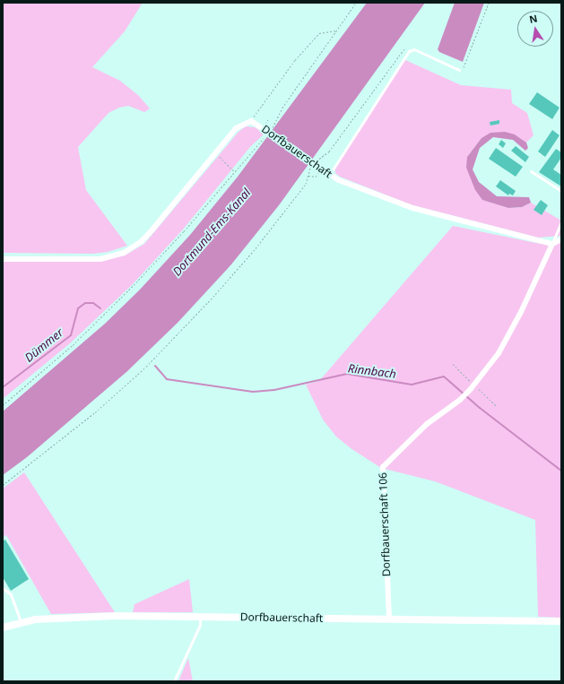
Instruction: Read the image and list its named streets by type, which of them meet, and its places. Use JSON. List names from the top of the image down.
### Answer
{
  "streets": {
    "street": ["Dorfbauerschaft", "Dorfbauerschaft 106"]
  },
  "crossings": [
    ["Dorfbauerschaft", "Dorfbauerschaft 106"]
  ],
  "water": ["Dortmund-Ems-Kanal", "Dümmer", "Rinnbach"],
  "north": "top"
}
